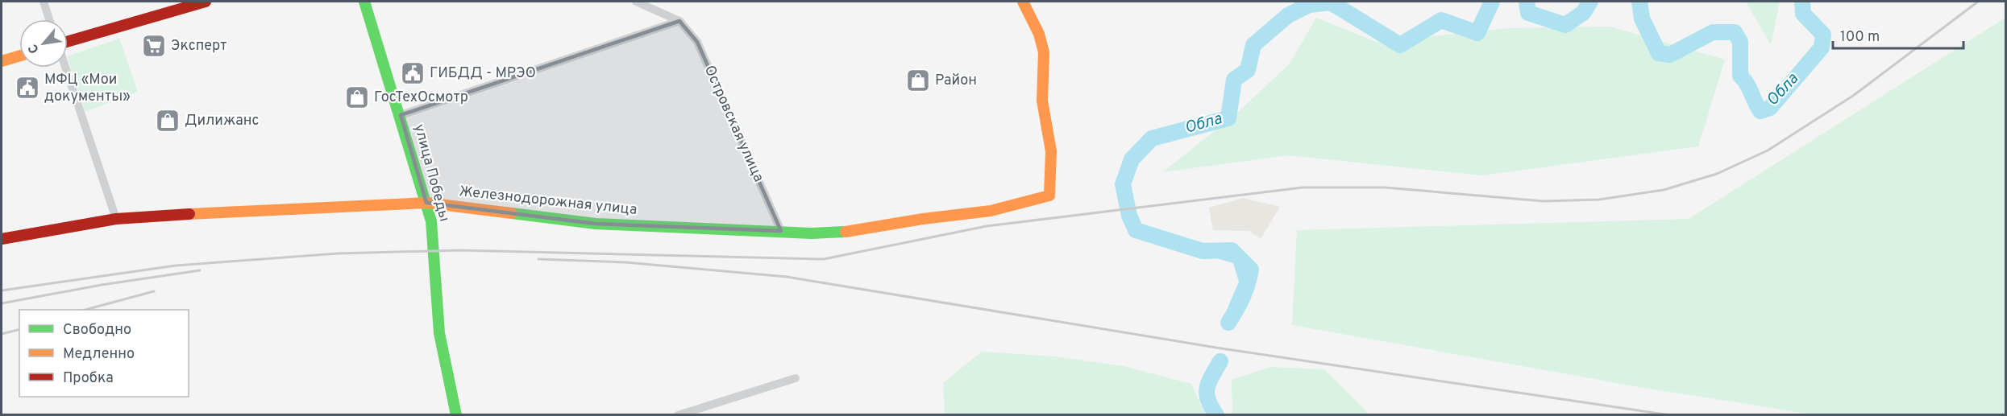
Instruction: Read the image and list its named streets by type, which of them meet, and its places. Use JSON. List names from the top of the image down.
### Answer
{
  "streets": {
    "street": ["Островская улица", "улица Победы", "Железнодорожная улица"]
  },
  "crossings": [
    ["Островская улица", "Железнодорожная улица"],
    ["улица Победы", "Железнодорожная улица"]
  ],
  "water": ["Обла"],
  "places": {
    "supermarket": ["Эксперт"],
    "public building": ["ГИБДД - МРЭО", "МФЦ «Мои документы»"],
    "shop": ["Район", "ГосТехОсмотр", "Дилижанс"]
  },
  "legend": ["Свободно", "Медленно", "Пробка"],
  "scale_bar": "100 m",
  "north": "bottom left"
}
